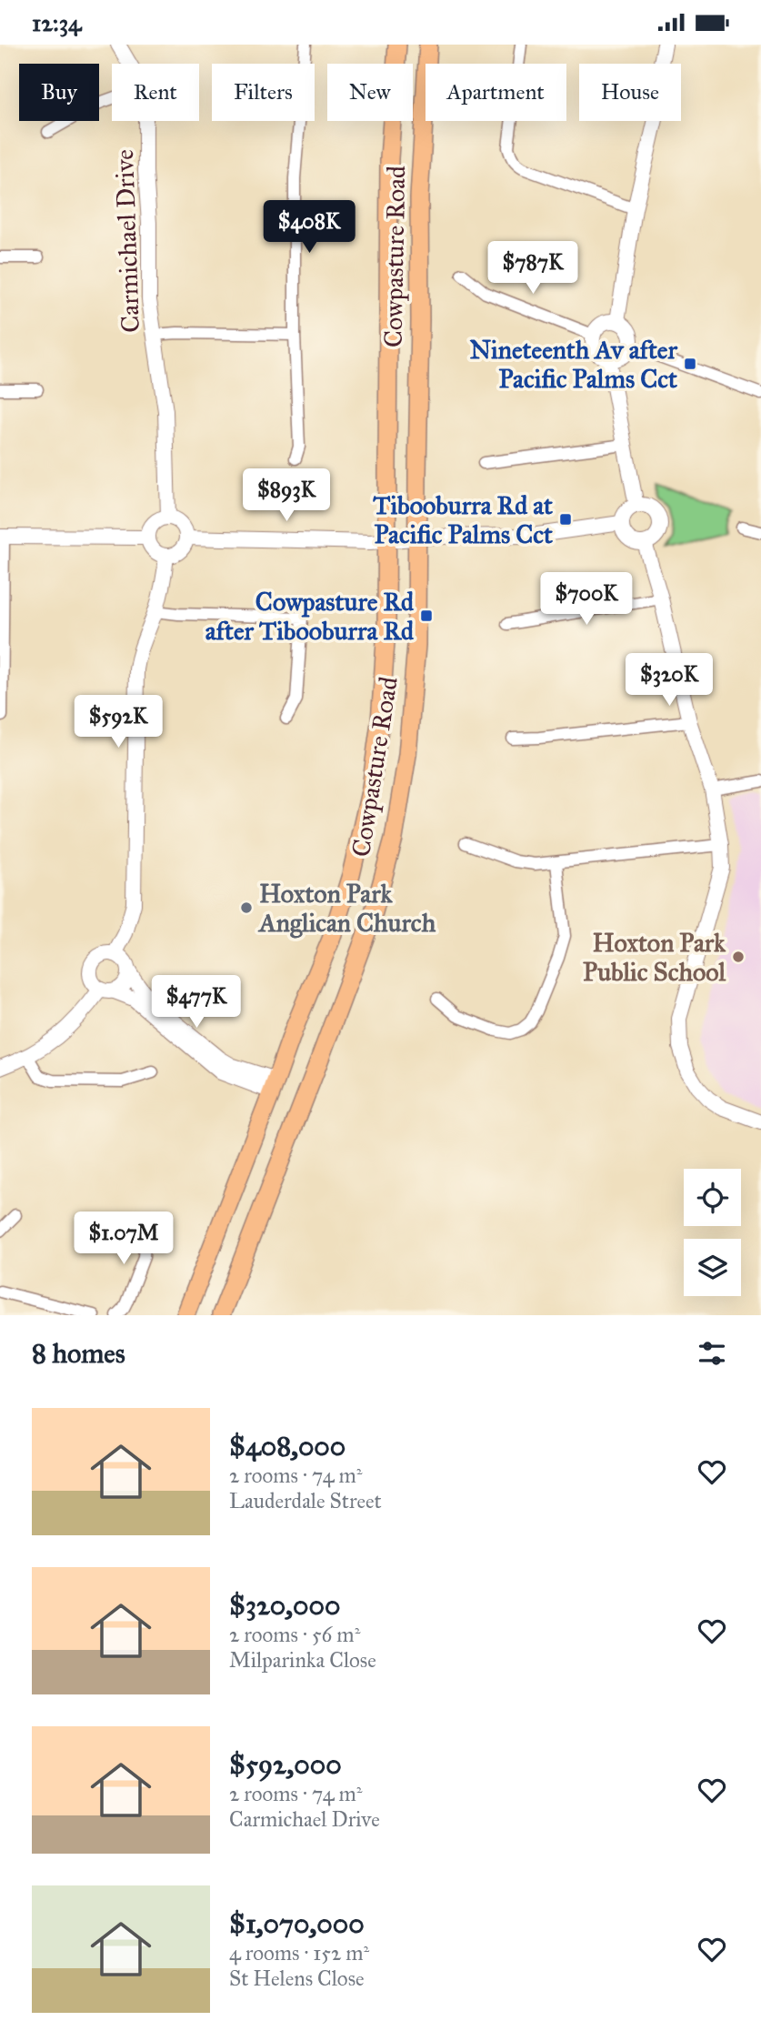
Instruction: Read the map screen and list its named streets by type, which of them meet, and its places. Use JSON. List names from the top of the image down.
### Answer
{
  "streets": {
    "main road": ["Cowpasture Road"],
    "street": ["Carmichael Drive"]
  },
  "places": {
    "transit": ["Nineteenth Av after Pacific Palms Cct", "Tibooburra Rd at Pacific Palms Cct", "Cowpasture Rd after Tibooburra Rd"],
    "other": ["Hoxton Park Anglican Church", "Hoxton Park Public School"]
  },
  "page": {
    "status": "12:34",
    "chip": [
      "Buy",
      "Rent",
      "Filters",
      "New",
      "Apartment",
      "House"
    ],
    "price": [
      "$408K",
      "$787K",
      "$893K",
      "$700K",
      "$320K",
      "$592K",
      "$477K",
      "$1.07M"
    ],
    "heading": "8 homes",
    "list": [
      {
        "name": "$408,000",
        "note": "2 rooms · 74 m² · Lauderdale Street"
      },
      {
        "name": "$320,000",
        "note": "2 rooms · 56 m² · Milparinka Close"
      },
      {
        "name": "$592,000",
        "note": "2 rooms · 74 m² · Carmichael Drive"
      },
      {
        "name": "$1,070,000",
        "note": "4 rooms · 152 m² · St Helens Close"
      }
    ]
  }
}
